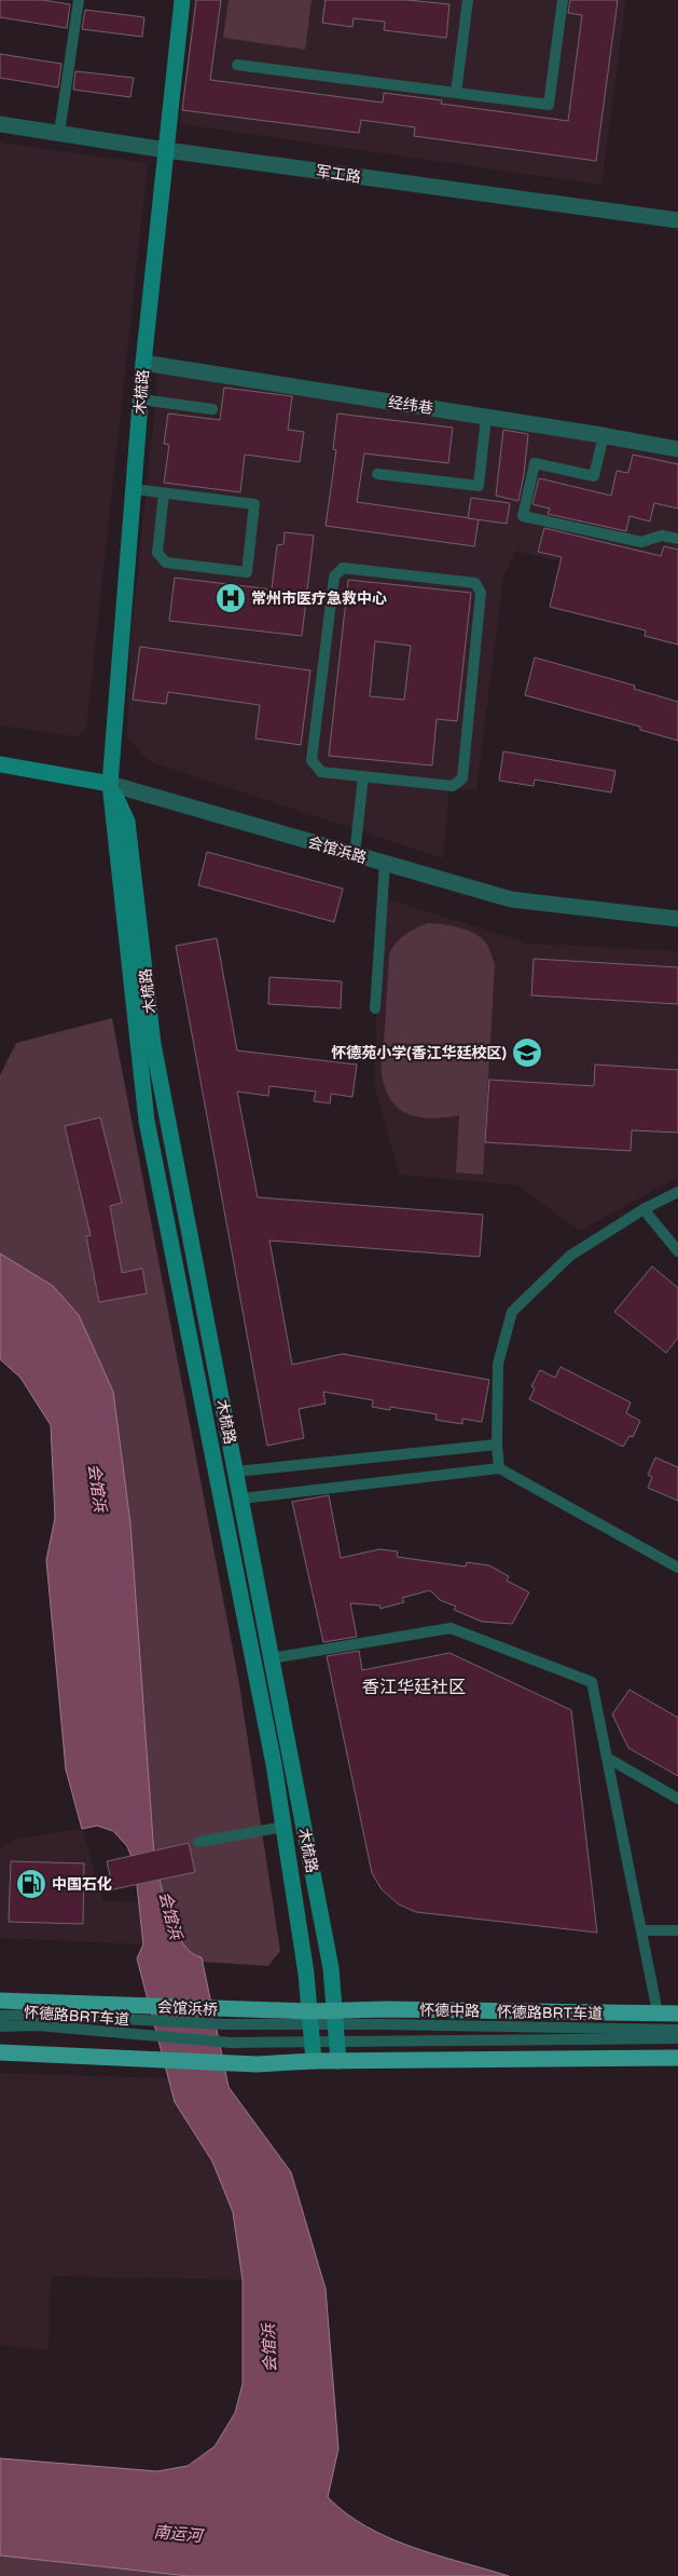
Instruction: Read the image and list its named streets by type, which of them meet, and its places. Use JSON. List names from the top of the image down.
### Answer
{
  "streets": {
    "main road": ["怀德中路"],
    "street": [
      "军工路",
      "木梳路",
      "经纬巷",
      "会馆浜路"
    ],
    "lane": ["会馆浜桥", "怀德路BRT车道"]
  },
  "crossings": [
    ["军工路", "木梳路"],
    ["木梳路", "经纬巷"],
    ["木梳路", "会馆浜路"],
    ["木梳路", "会馆浜桥"],
    ["木梳路", "怀德中路"],
    ["木梳路", "怀德路BRT车道"],
    ["会馆浜桥", "怀德中路"],
    ["会馆浜桥", "怀德路BRT车道"],
    ["怀德中路", "怀德路BRT车道"]
  ],
  "districts": ["香江华廷社区"],
  "water": ["会馆浜", "南运河"],
  "places": {
    "hospital": ["常州市医疗急救中心"],
    "school or university": ["怀德苑小学(香江华廷校区)"],
    "fuel station": ["中国石化"]
  }
}
